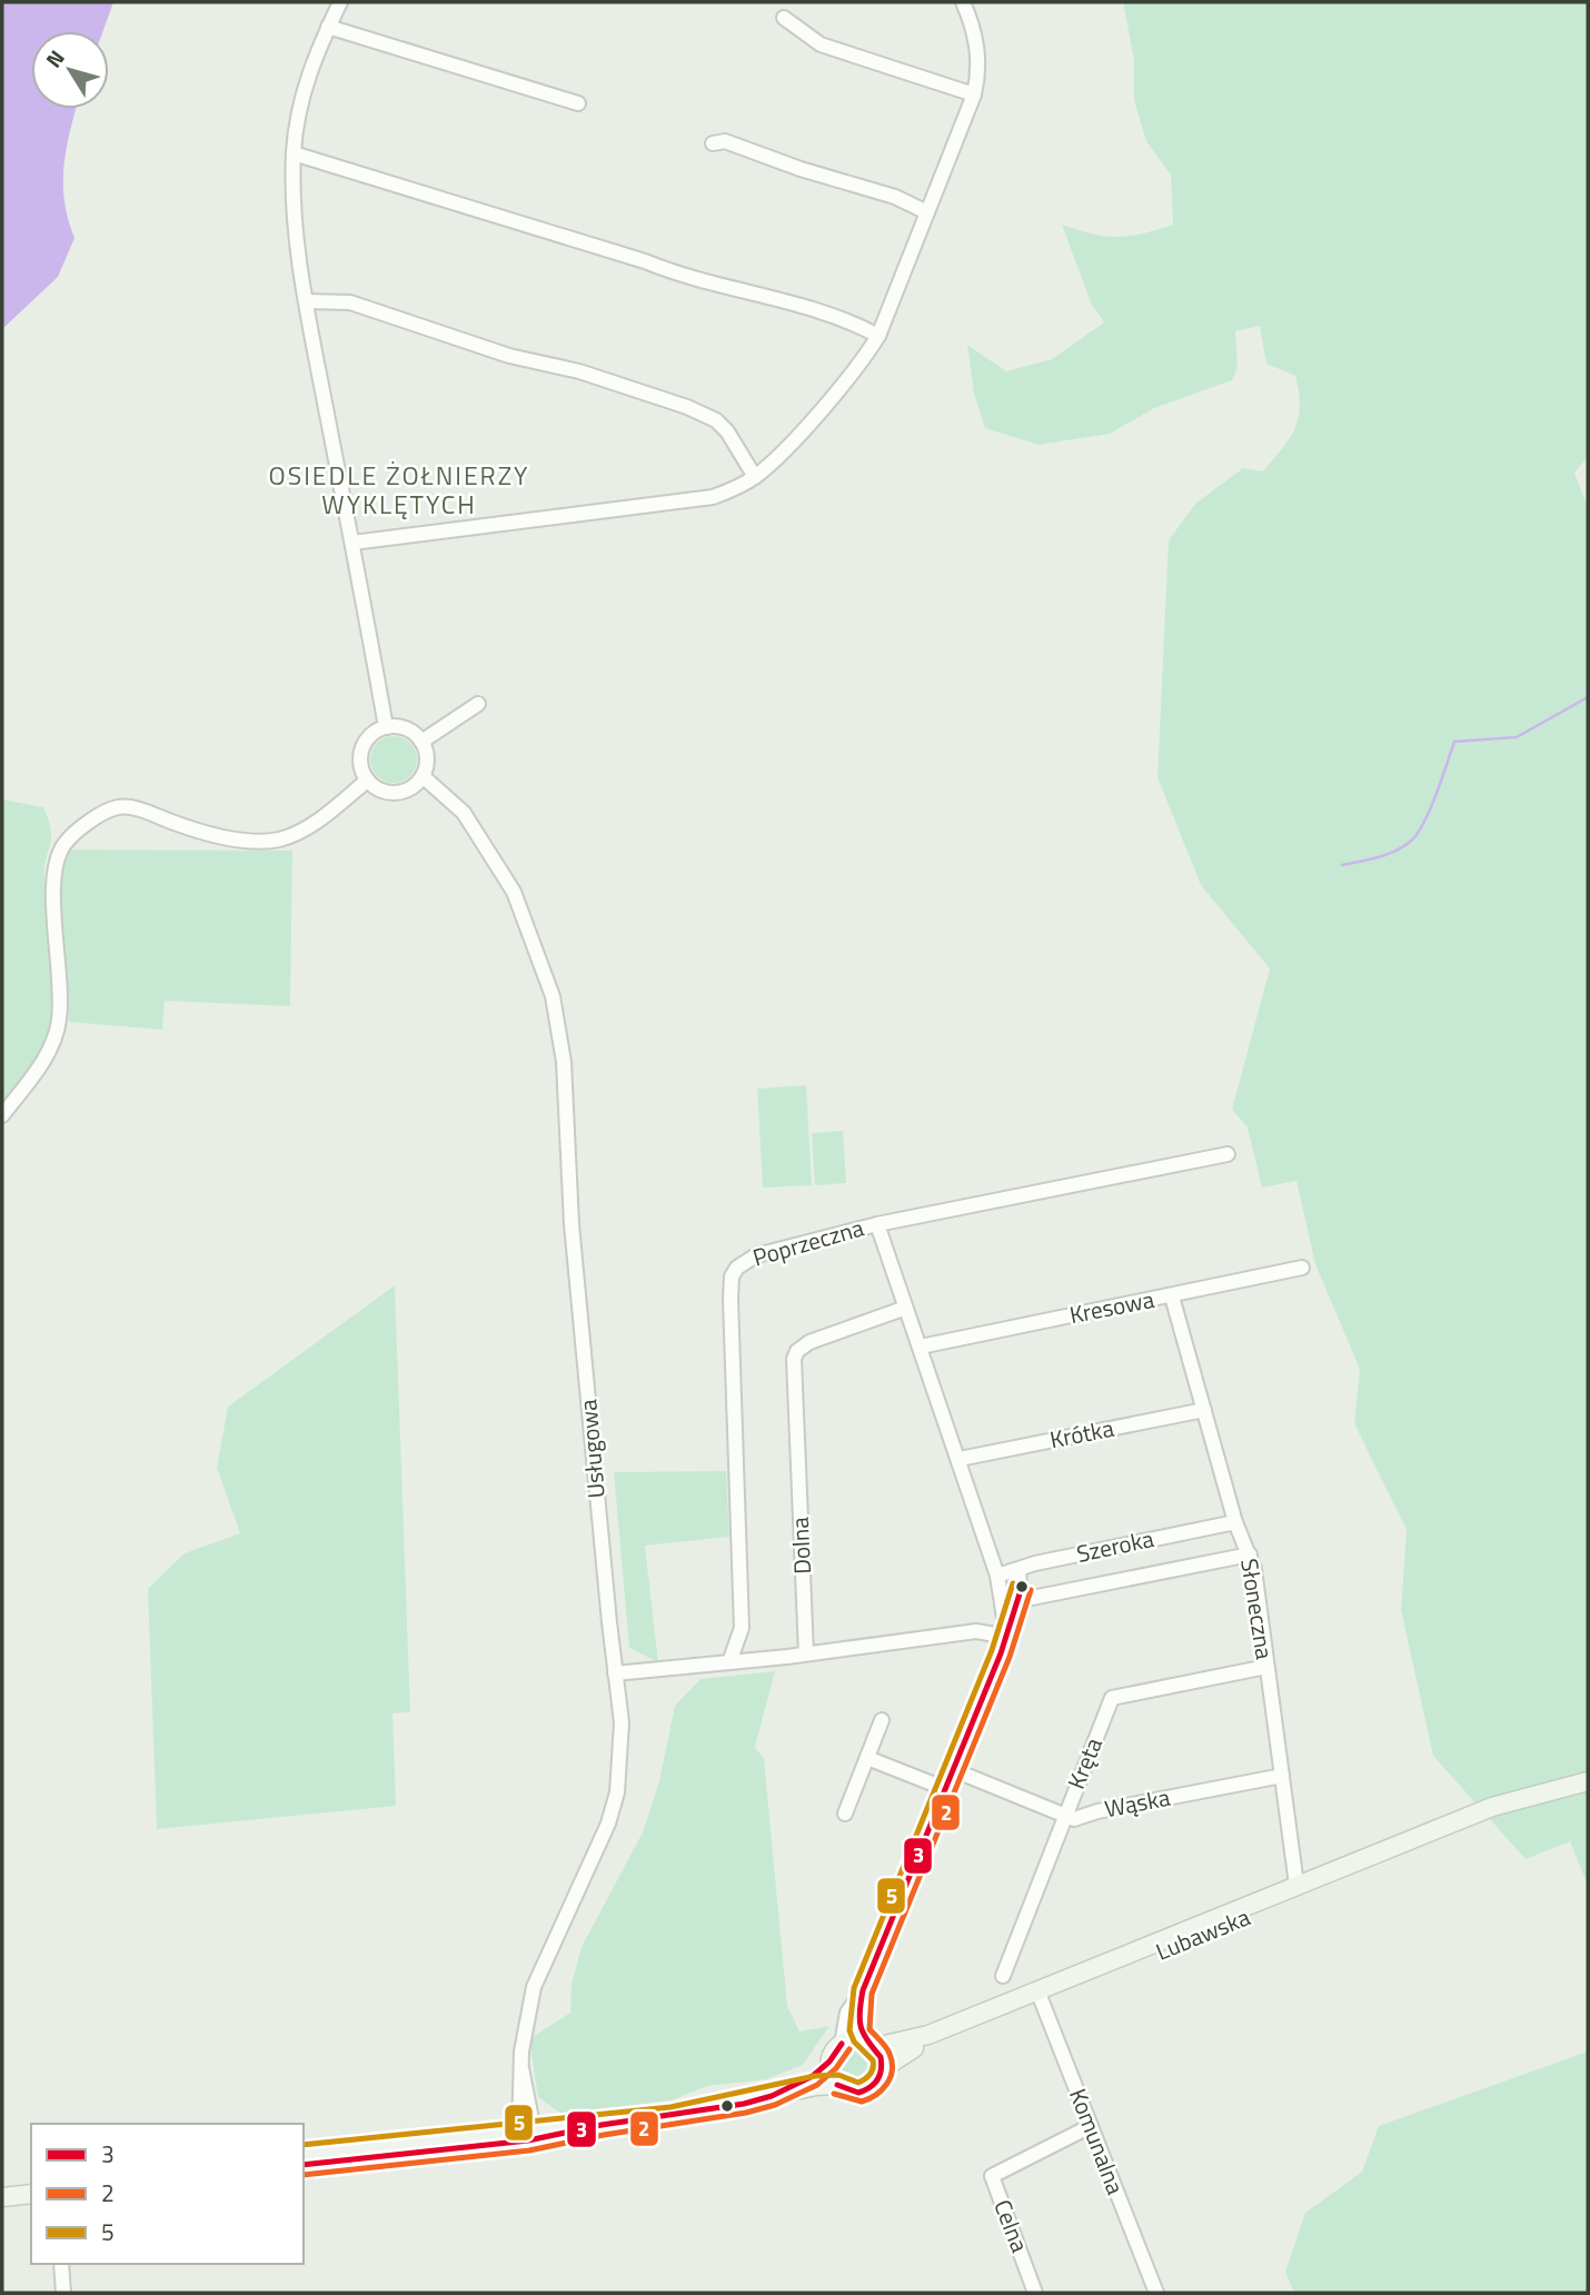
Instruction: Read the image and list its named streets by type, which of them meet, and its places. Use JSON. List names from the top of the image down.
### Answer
{
  "streets": {
    "main road": ["Lubawska"],
    "street": [
      "Poprzeczna",
      "Kresowa",
      "Krótka",
      "Usługowa",
      "Dolna",
      "Szeroka",
      "Słoneczna",
      "Kręta",
      "Wąska",
      "Komunalna",
      "Celna"
    ]
  },
  "crossings": [
    ["Kresowa", "Słoneczna"],
    ["Krótka", "Słoneczna"],
    ["Szeroka", "Słoneczna"],
    ["Słoneczna", "Kręta"],
    ["Słoneczna", "Wąska"],
    ["Słoneczna", "Lubawska"],
    ["Kręta", "Wąska"],
    ["Lubawska", "Komunalna"],
    ["Komunalna", "Celna"]
  ],
  "districts": ["OSIEDLE ŻOŁNIERZY WYKLĘTYCH"],
  "lines": ["transit line 5", "transit line 3", "transit line 2"],
  "legend": ["3", "2", "5"],
  "north": "top left"
}
